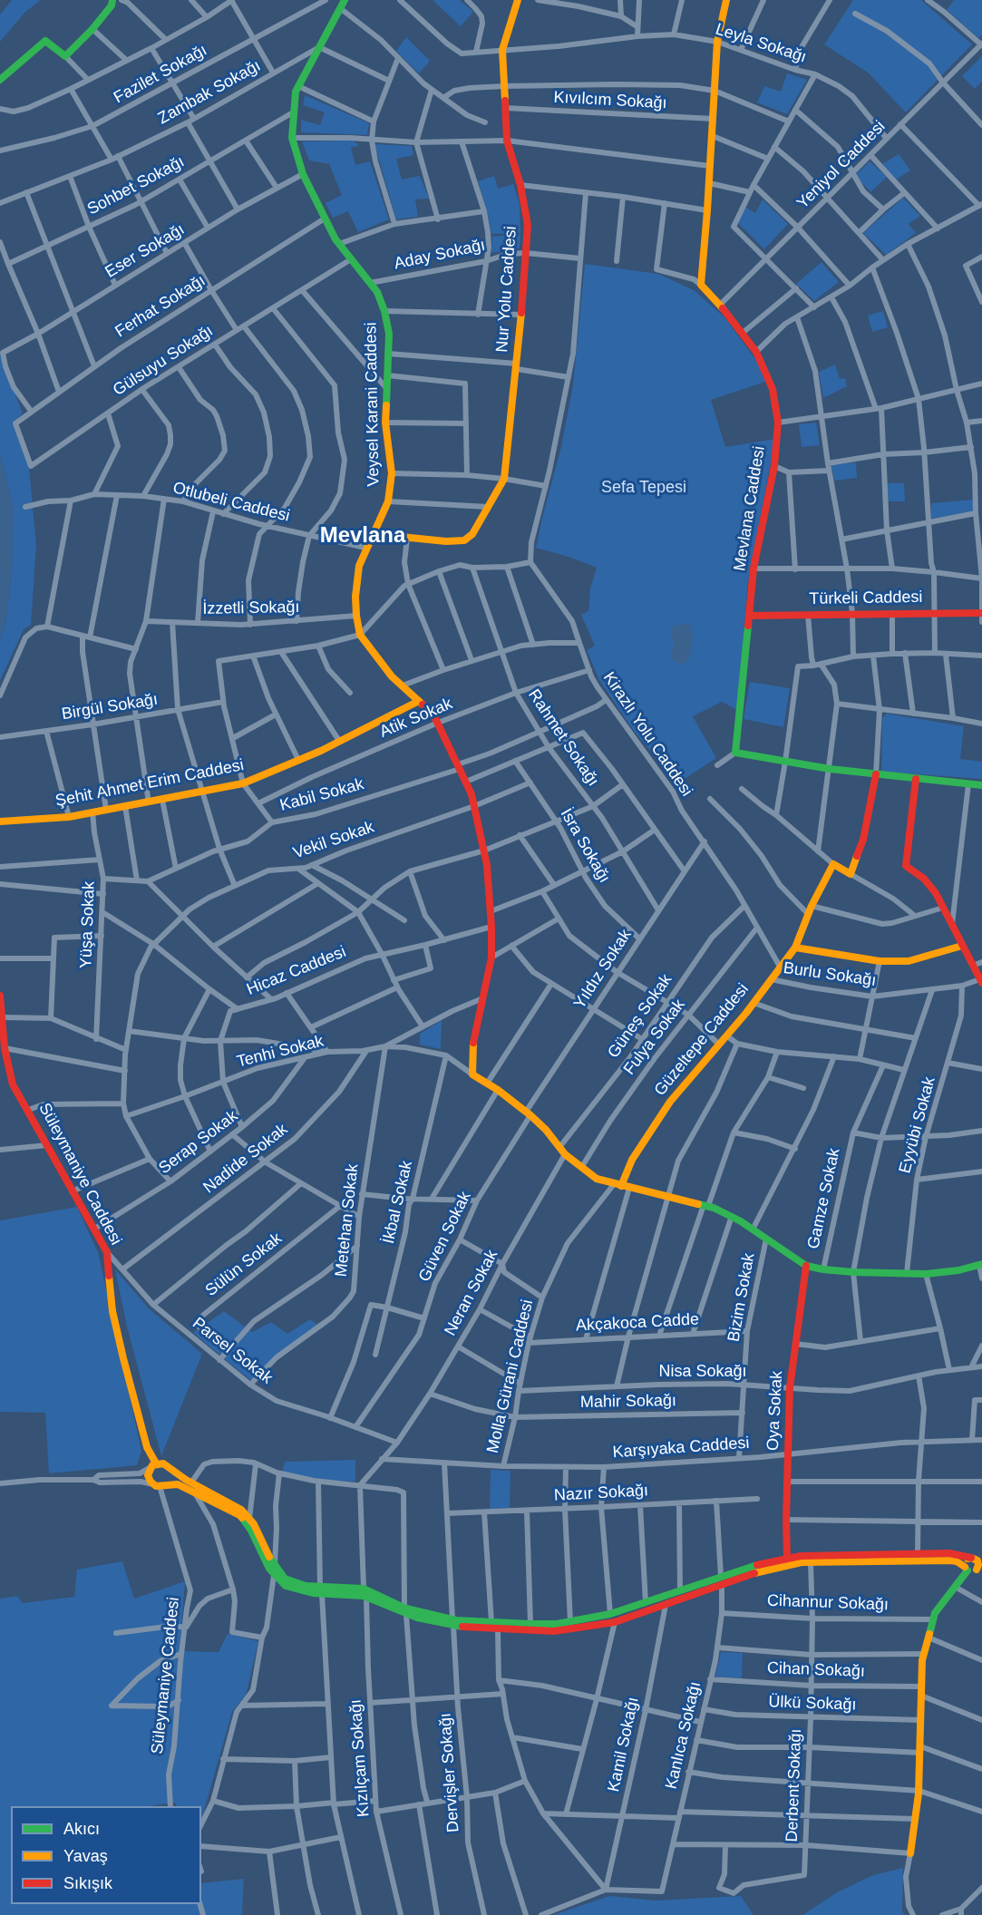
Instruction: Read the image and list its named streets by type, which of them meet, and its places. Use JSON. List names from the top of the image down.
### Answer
{
  "streets": {
    "street": [
      "Leyla Sokağı",
      "Fazilet Sokağı",
      "Zambak Sokağı",
      "Kıvılcım Sokağı",
      "Yeniyol Caddesi",
      "Sohbet Sokağı",
      "Eser Sokağı",
      "Aday Sokağı",
      "Nur Yolu Caddesi",
      "Ferhat Sokağı",
      "Gülsuyu Sokağı",
      "Veysel Karani Caddesi",
      "Otlubeli Caddesi",
      "Mevlana Caddesi",
      "Türkeli Caddesi",
      "İzzetli Sokağı",
      "Birgül Sokağı",
      "Atik Sokak",
      "Kirazlı Yolu Caddesi",
      "Rahmet Sokağı",
      "Şehit Ahmet Erim Caddesi",
      "Kabil Sokak",
      "Vekil Sokak",
      "İsra Sokağı",
      "Yüşa Sokak",
      "Yıldız Sokak",
      "Hicaz Caddesi",
      "Burlu Sokağı",
      "Güneş Sokak",
      "Fulya Sokak",
      "Güzeltepe Caddesi",
      "Tenhi Sokak",
      "Eyyübi Sokak",
      "Serap Sokak",
      "Nadide Sokak",
      "Süleymaniye Caddesi",
      "Gamze Sokak",
      "İkbal Sokak",
      "Metehan Sokak",
      "Güven Sokak",
      "Sülün Sokak",
      "Neran Sokak",
      "Bizim Sokak",
      "Akçakoca Cadde",
      "Parsel Sokak",
      "Nisa Sokağı",
      "Molla Gürani Caddesi",
      "Mahir Sokağı",
      "Oya Sokak",
      "Karşıyaka Caddesi",
      "Nazır Sokağı",
      "Cihannur Sokağı",
      "Cihan Sokağı",
      "Ülkü Sokağı",
      "Kanlıca Sokağı",
      "Kamil Sokağı",
      "Kızılçam Sokağı",
      "Dervişler Sokağı",
      "Derbent Sokağı"
    ]
  },
  "crossings": [
    ["Leyla Sokağı", "Yeniyol Caddesi"],
    ["Leyla Sokağı", "Nur Yolu Caddesi"],
    ["Zambak Sokağı", "Veysel Karani Caddesi"],
    ["Kıvılcım Sokağı", "Nur Yolu Caddesi"],
    ["Yeniyol Caddesi", "Mevlana Caddesi"],
    ["Sohbet Sokağı", "Veysel Karani Caddesi"],
    ["Eser Sokağı", "Ferhat Sokağı"],
    ["Eser Sokağı", "Veysel Karani Caddesi"],
    ["Aday Sokağı", "Nur Yolu Caddesi"],
    ["Aday Sokağı", "Veysel Karani Caddesi"],
    ["Ferhat Sokağı", "Gülsuyu Sokağı"],
    ["Ferhat Sokağı", "Veysel Karani Caddesi"],
    ["Gülsuyu Sokağı", "Veysel Karani Caddesi"],
    ["Veysel Karani Caddesi", "Otlubeli Caddesi"],
    ["Veysel Karani Caddesi", "İzzetli Sokağı"],
    ["Veysel Karani Caddesi", "Atik Sokak"],
    ["Veysel Karani Caddesi", "Şehit Ahmet Erim Caddesi"],
    ["Veysel Karani Caddesi", "Kabil Sokak"],
    ["Veysel Karani Caddesi", "Vekil Sokak"],
    ["Veysel Karani Caddesi", "Hicaz Caddesi"],
    ["Veysel Karani Caddesi", "Tenhi Sokak"],
    ["Mevlana Caddesi", "Türkeli Caddesi"],
    ["Atik Sokak", "Kirazlı Yolu Caddesi"],
    ["Atik Sokak", "Rahmet Sokağı"],
    ["Kirazlı Yolu Caddesi", "Kabil Sokak"],
    ["Kirazlı Yolu Caddesi", "Yıldız Sokak"],
    ["Kirazlı Yolu Caddesi", "Güneş Sokak"],
    ["Kirazlı Yolu Caddesi", "Fulya Sokak"],
    ["Kirazlı Yolu Caddesi", "Güzeltepe Caddesi"],
    ["Rahmet Sokağı", "Kabil Sokak"],
    ["Rahmet Sokağı", "Yıldız Sokak"],
    ["Şehit Ahmet Erim Caddesi", "Yüşa Sokak"],
    ["Kabil Sokak", "Yüşa Sokak"],
    ["Vekil Sokak", "İsra Sokağı"],
    ["İsra Sokağı", "Yıldız Sokak"],
    ["Yıldız Sokak", "Güven Sokak"],
    ["Hicaz Caddesi", "Tenhi Sokak"],
    ["Hicaz Caddesi", "Serap Sokak"],
    ["Burlu Sokağı", "Güzeltepe Caddesi"],
    ["Burlu Sokağı", "Eyyübi Sokak"],
    ["Güzeltepe Caddesi", "Molla Gürani Caddesi"],
    ["Tenhi Sokak", "Serap Sokak"],
    ["Tenhi Sokak", "Nadide Sokak"],
    ["Tenhi Sokak", "İkbal Sokak"],
    ["Tenhi Sokak", "Metehan Sokak"],
    ["Eyyübi Sokak", "Gamze Sokak"],
    ["Serap Sokak", "Süleymaniye Caddesi"],
    ["Nadide Sokak", "Parsel Sokak"],
    ["Süleymaniye Caddesi", "Parsel Sokak"],
    ["Metehan Sokak", "Parsel Sokak"],
    ["Güven Sokak", "Parsel Sokak"],
    ["Neran Sokak", "Parsel Sokak"],
    ["Neran Sokak", "Mahir Sokağı"],
    ["Neran Sokak", "Karşıyaka Caddesi"],
    ["Bizim Sokak", "Akçakoca Cadde"],
    ["Bizim Sokak", "Nisa Sokağı"],
    ["Bizim Sokak", "Mahir Sokağı"],
    ["Bizim Sokak", "Karşıyaka Caddesi"],
    ["Akçakoca Cadde", "Molla Gürani Caddesi"],
    ["Nisa Sokağı", "Molla Gürani Caddesi"],
    ["Nisa Sokağı", "Oya Sokak"],
    ["Molla Gürani Caddesi", "Mahir Sokağı"],
    ["Molla Gürani Caddesi", "Karşıyaka Caddesi"],
    ["Oya Sokak", "Karşıyaka Caddesi"],
    ["Karşıyaka Caddesi", "Dervişler Sokağı"],
    ["Nazır Sokağı", "Kanlıca Sokağı"],
    ["Nazır Sokağı", "Dervişler Sokağı"],
    ["Cihannur Sokağı", "Kanlıca Sokağı"],
    ["Cihannur Sokağı", "Derbent Sokağı"],
    ["Cihan Sokağı", "Kanlıca Sokağı"],
    ["Cihan Sokağı", "Derbent Sokağı"],
    ["Ülkü Sokağı", "Kanlıca Sokağı"],
    ["Ülkü Sokağı", "Derbent Sokağı"],
    ["Kanlıca Sokağı", "Kamil Sokağı"]
  ],
  "districts": ["Mevlana"],
  "parks": ["Sefa Tepesi"],
  "legend": ["Akıcı", "Yavaş", "Sıkışık"]
}
